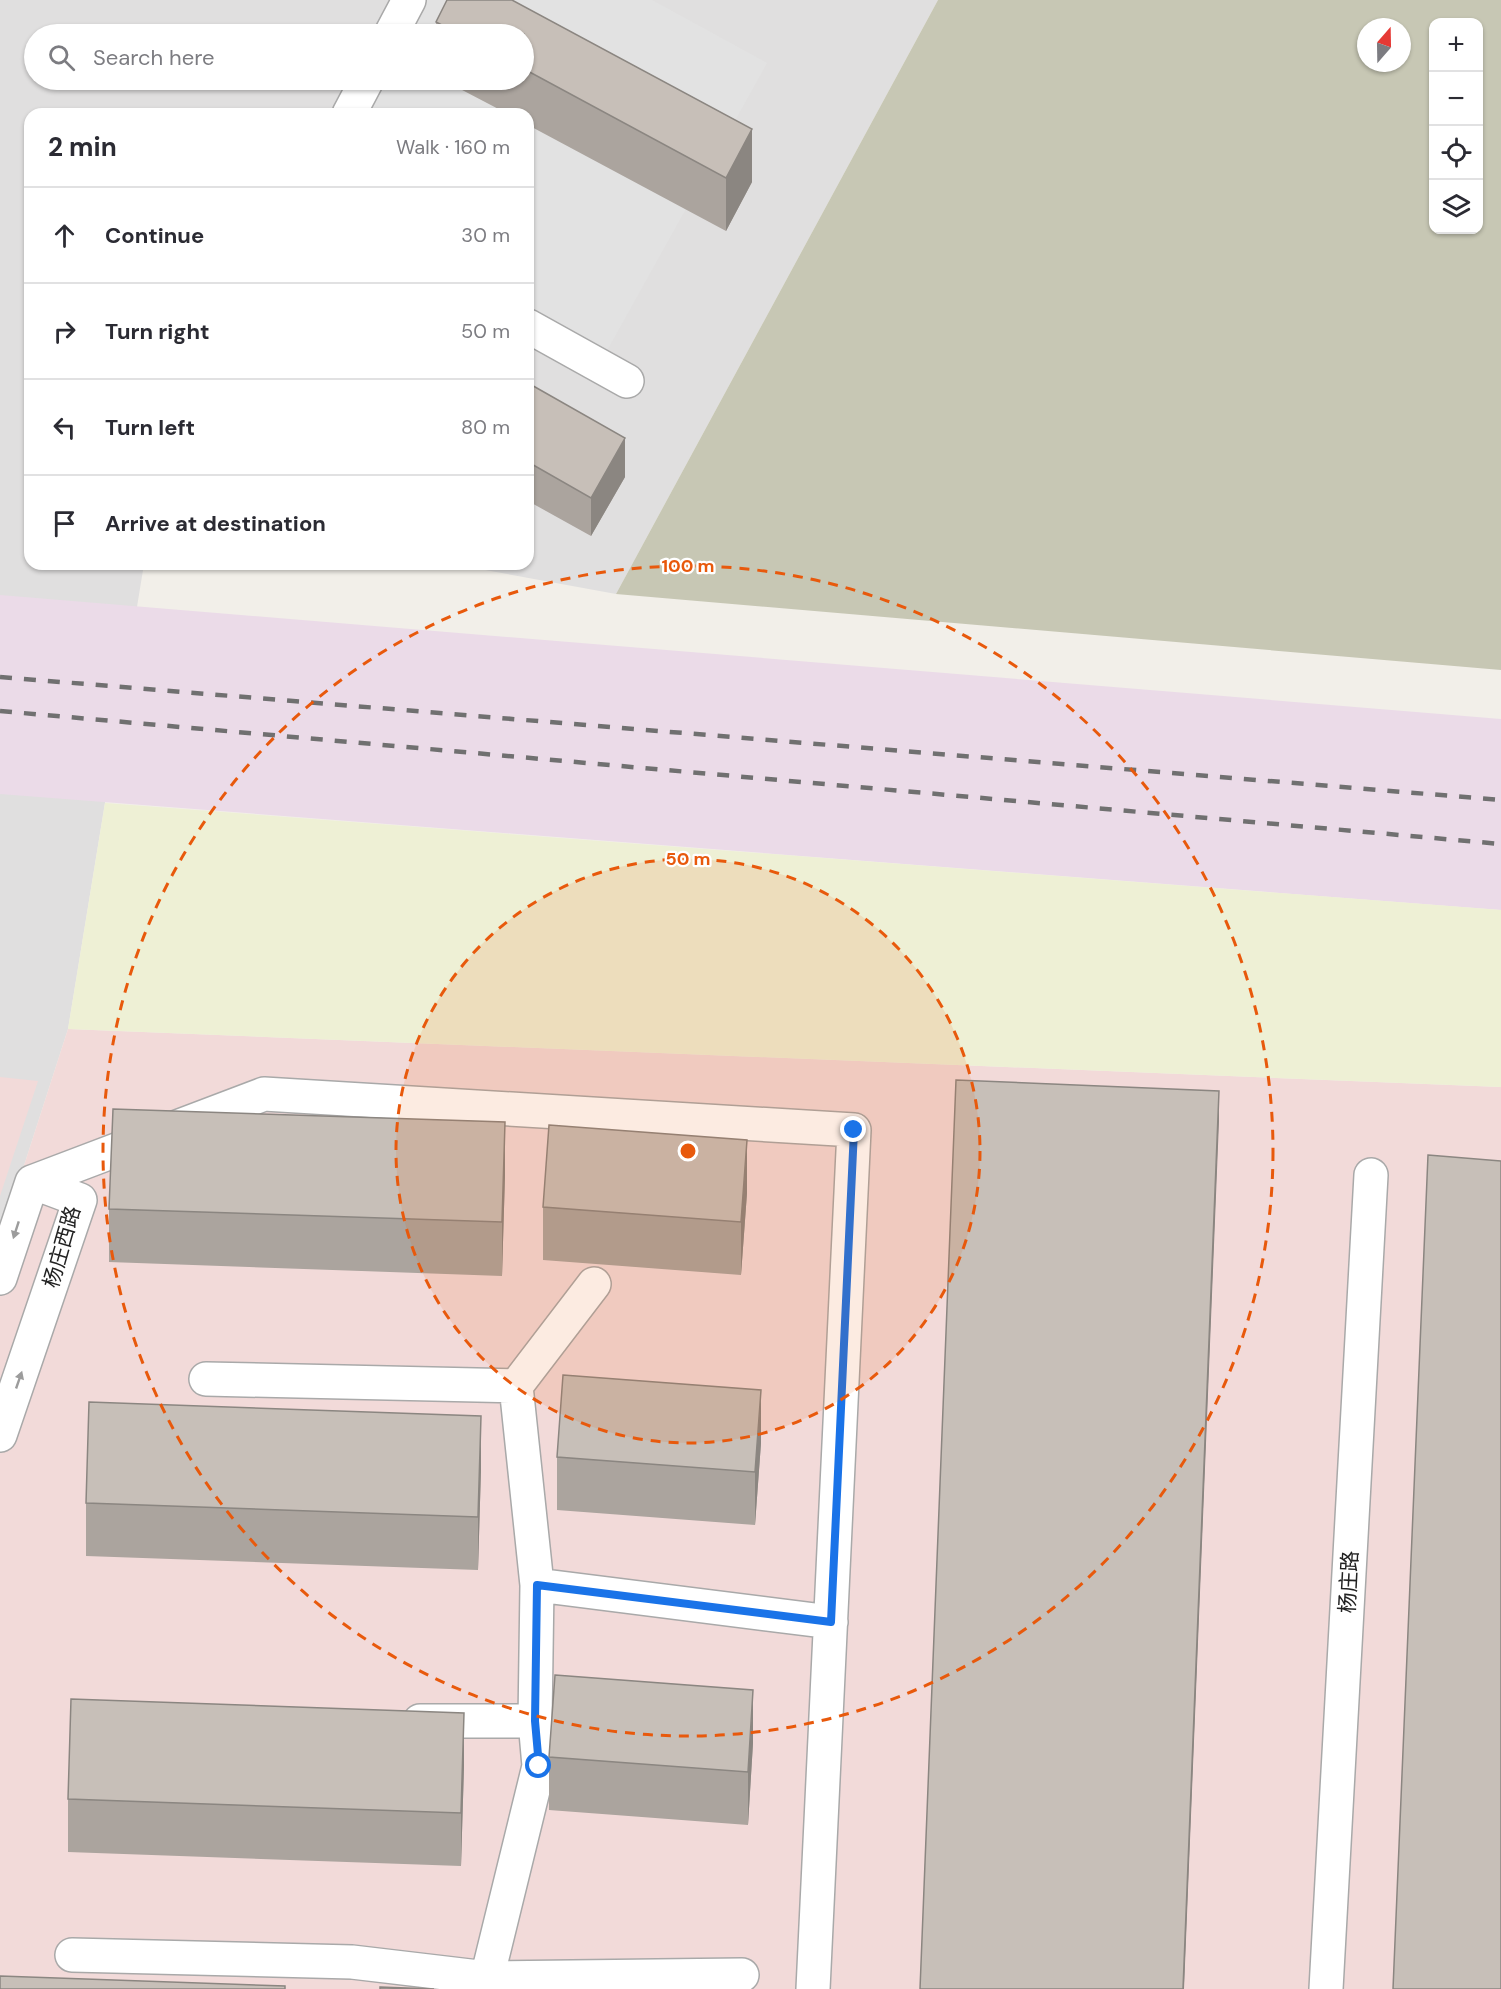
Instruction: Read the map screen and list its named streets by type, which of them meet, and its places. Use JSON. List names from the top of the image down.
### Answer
{
  "streets": {
    "street": ["杨庄西路", "杨庄路"]
  },
  "north": "top",
  "page": {
    "map_buttons": ["+", "−"],
    "search": "Search here",
    "heading": ["2 min", "Walk · 160 m"],
    "list": [
      ["Continue", "30 m"],
      ["Turn right", "50 m"],
      ["Turn left", "80 m"],
      "Arrive at destination"
    ]
  },
  "rings": ["100 m", "50 m"]
}
